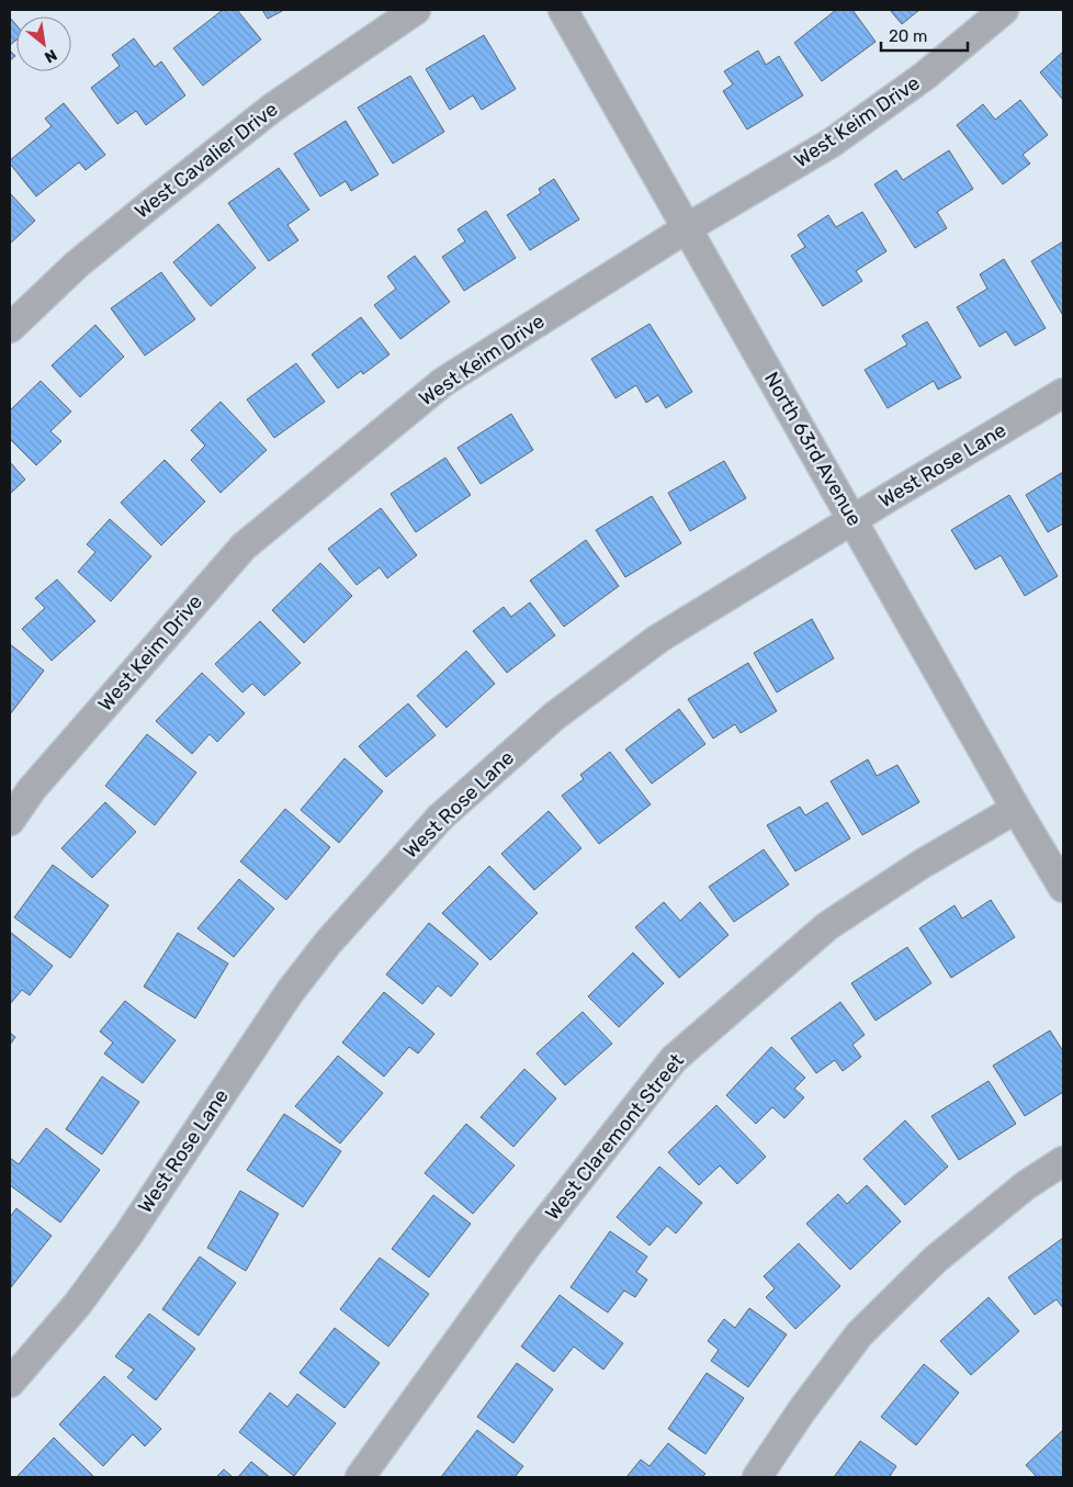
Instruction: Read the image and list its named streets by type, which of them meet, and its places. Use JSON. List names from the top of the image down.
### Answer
{
  "streets": {
    "street": [
      "West Keim Drive",
      "West Cavalier Drive",
      "North 63rd Avenue",
      "West Rose Lane",
      "West Claremont Street"
    ]
  },
  "crossings": [
    ["West Keim Drive", "North 63rd Avenue"],
    ["North 63rd Avenue", "West Rose Lane"],
    ["North 63rd Avenue", "West Claremont Street"]
  ],
  "scale_bar": "20 m",
  "north": "bottom right"
}
